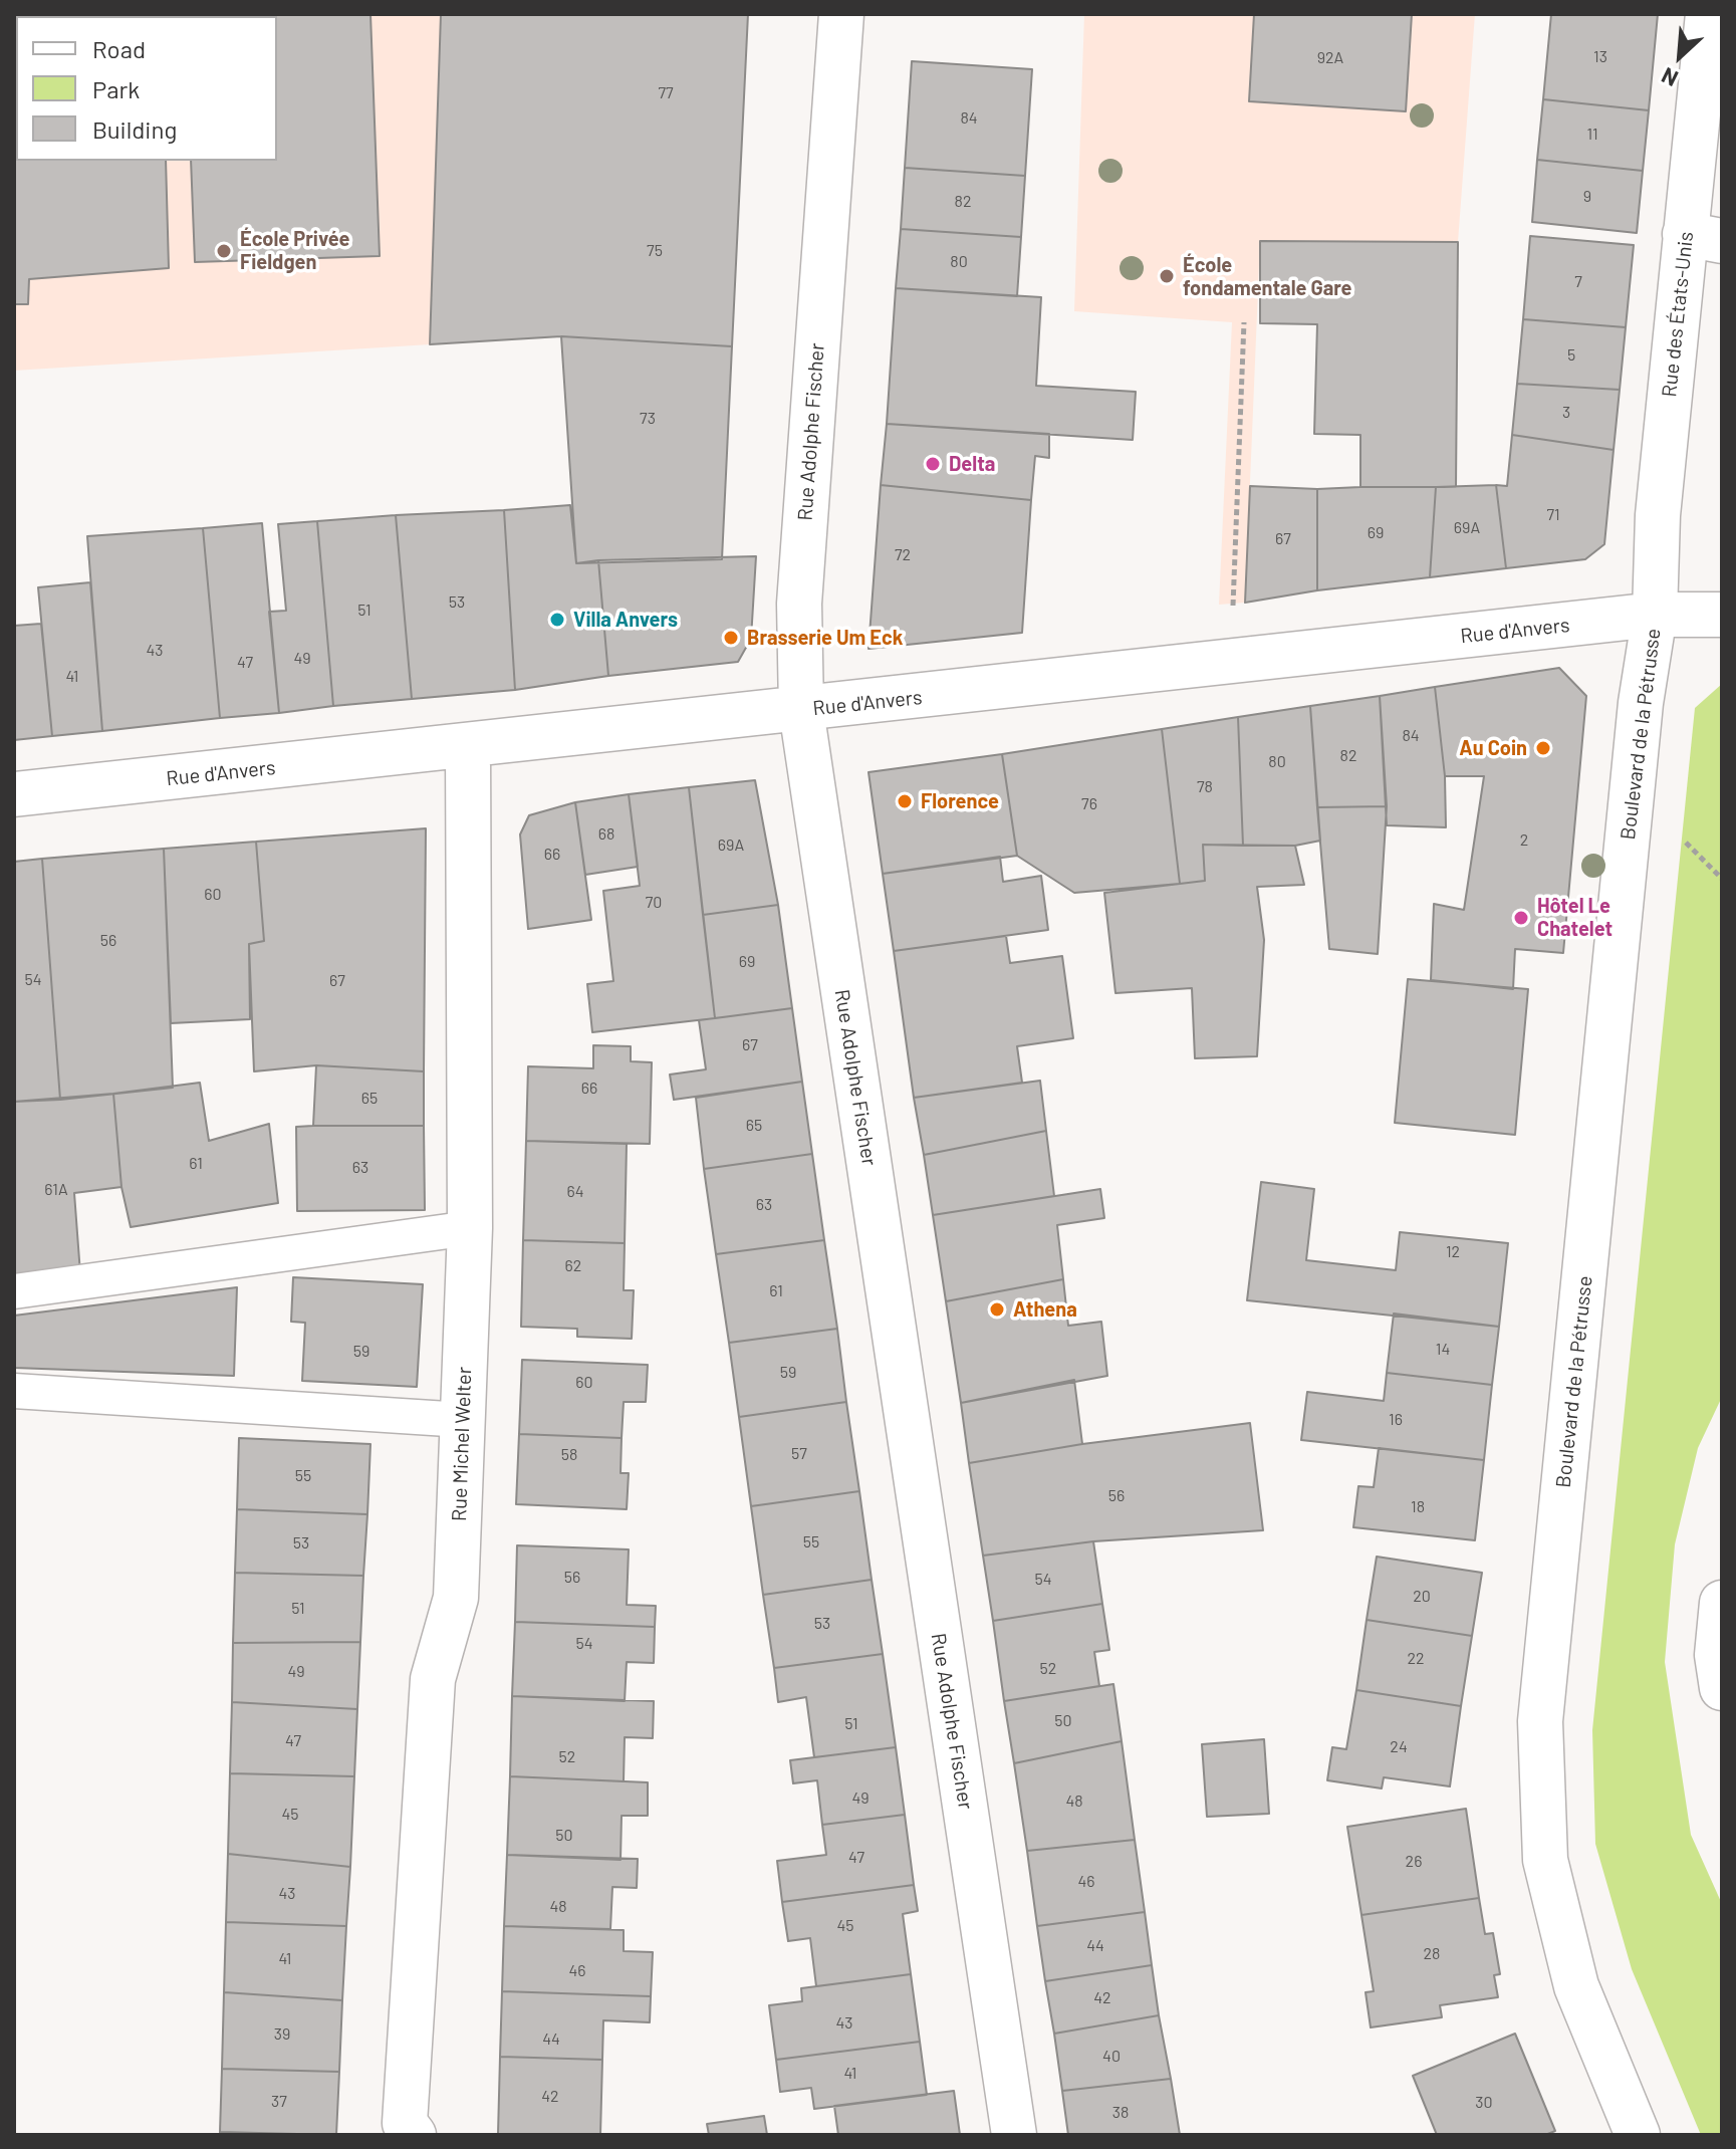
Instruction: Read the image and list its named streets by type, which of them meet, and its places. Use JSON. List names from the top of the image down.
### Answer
{
  "streets": {
    "street": [
      "Rue des États-Unis",
      "Rue Adolphe Fischer",
      "Rue d'Anvers",
      "Boulevard de la Pétrusse",
      "Rue Michel Welter"
    ]
  },
  "crossings": [
    ["Rue des États-Unis", "Rue d'Anvers"],
    ["Rue des États-Unis", "Boulevard de la Pétrusse"],
    ["Rue Adolphe Fischer", "Rue d'Anvers"],
    ["Rue d'Anvers", "Boulevard de la Pétrusse"],
    ["Rue d'Anvers", "Rue Michel Welter"]
  ],
  "places": [
    "École Privée Fieldgen",
    "École fondamentale Gare",
    "Delta",
    "Villa Anvers",
    "Brasserie Um Eck",
    "Au Coin",
    "Florence",
    "Hôtel Le Chatelet",
    "Athena"
  ],
  "house_numbers": [
    "13",
    "92A",
    "77",
    "84",
    "11",
    "9",
    "82",
    "75",
    "80",
    "7",
    "5",
    "3",
    "73",
    "71",
    "69A",
    "69",
    "67",
    "72",
    "53",
    "51",
    "43",
    "49",
    "47",
    "41",
    "84",
    "82",
    "80",
    "78",
    "76",
    "68",
    "2",
    "69A",
    "66",
    "60",
    "70",
    "56",
    "69",
    "54",
    "67",
    "67",
    "66",
    "65",
    "65",
    "61",
    "63",
    "61A",
    "64",
    "63",
    "12",
    "62",
    "61",
    "14",
    "59",
    "59",
    "60",
    "16",
    "57",
    "58",
    "55",
    "56",
    "18",
    "55",
    "53",
    "56",
    "54",
    "20",
    "51",
    "53",
    "54",
    "22",
    "52",
    "49",
    "50",
    "51",
    "47",
    "24",
    "52",
    "49",
    "48",
    "45",
    "50",
    "47",
    "26",
    "46",
    "43",
    "48",
    "45",
    "44",
    "28",
    "41",
    "46",
    "42",
    "43",
    "39",
    "44",
    "40",
    "41",
    "42",
    "37",
    "30",
    "38"
  ],
  "legend": ["Road", "Park", "Building"],
  "north": "bottom left"
}
